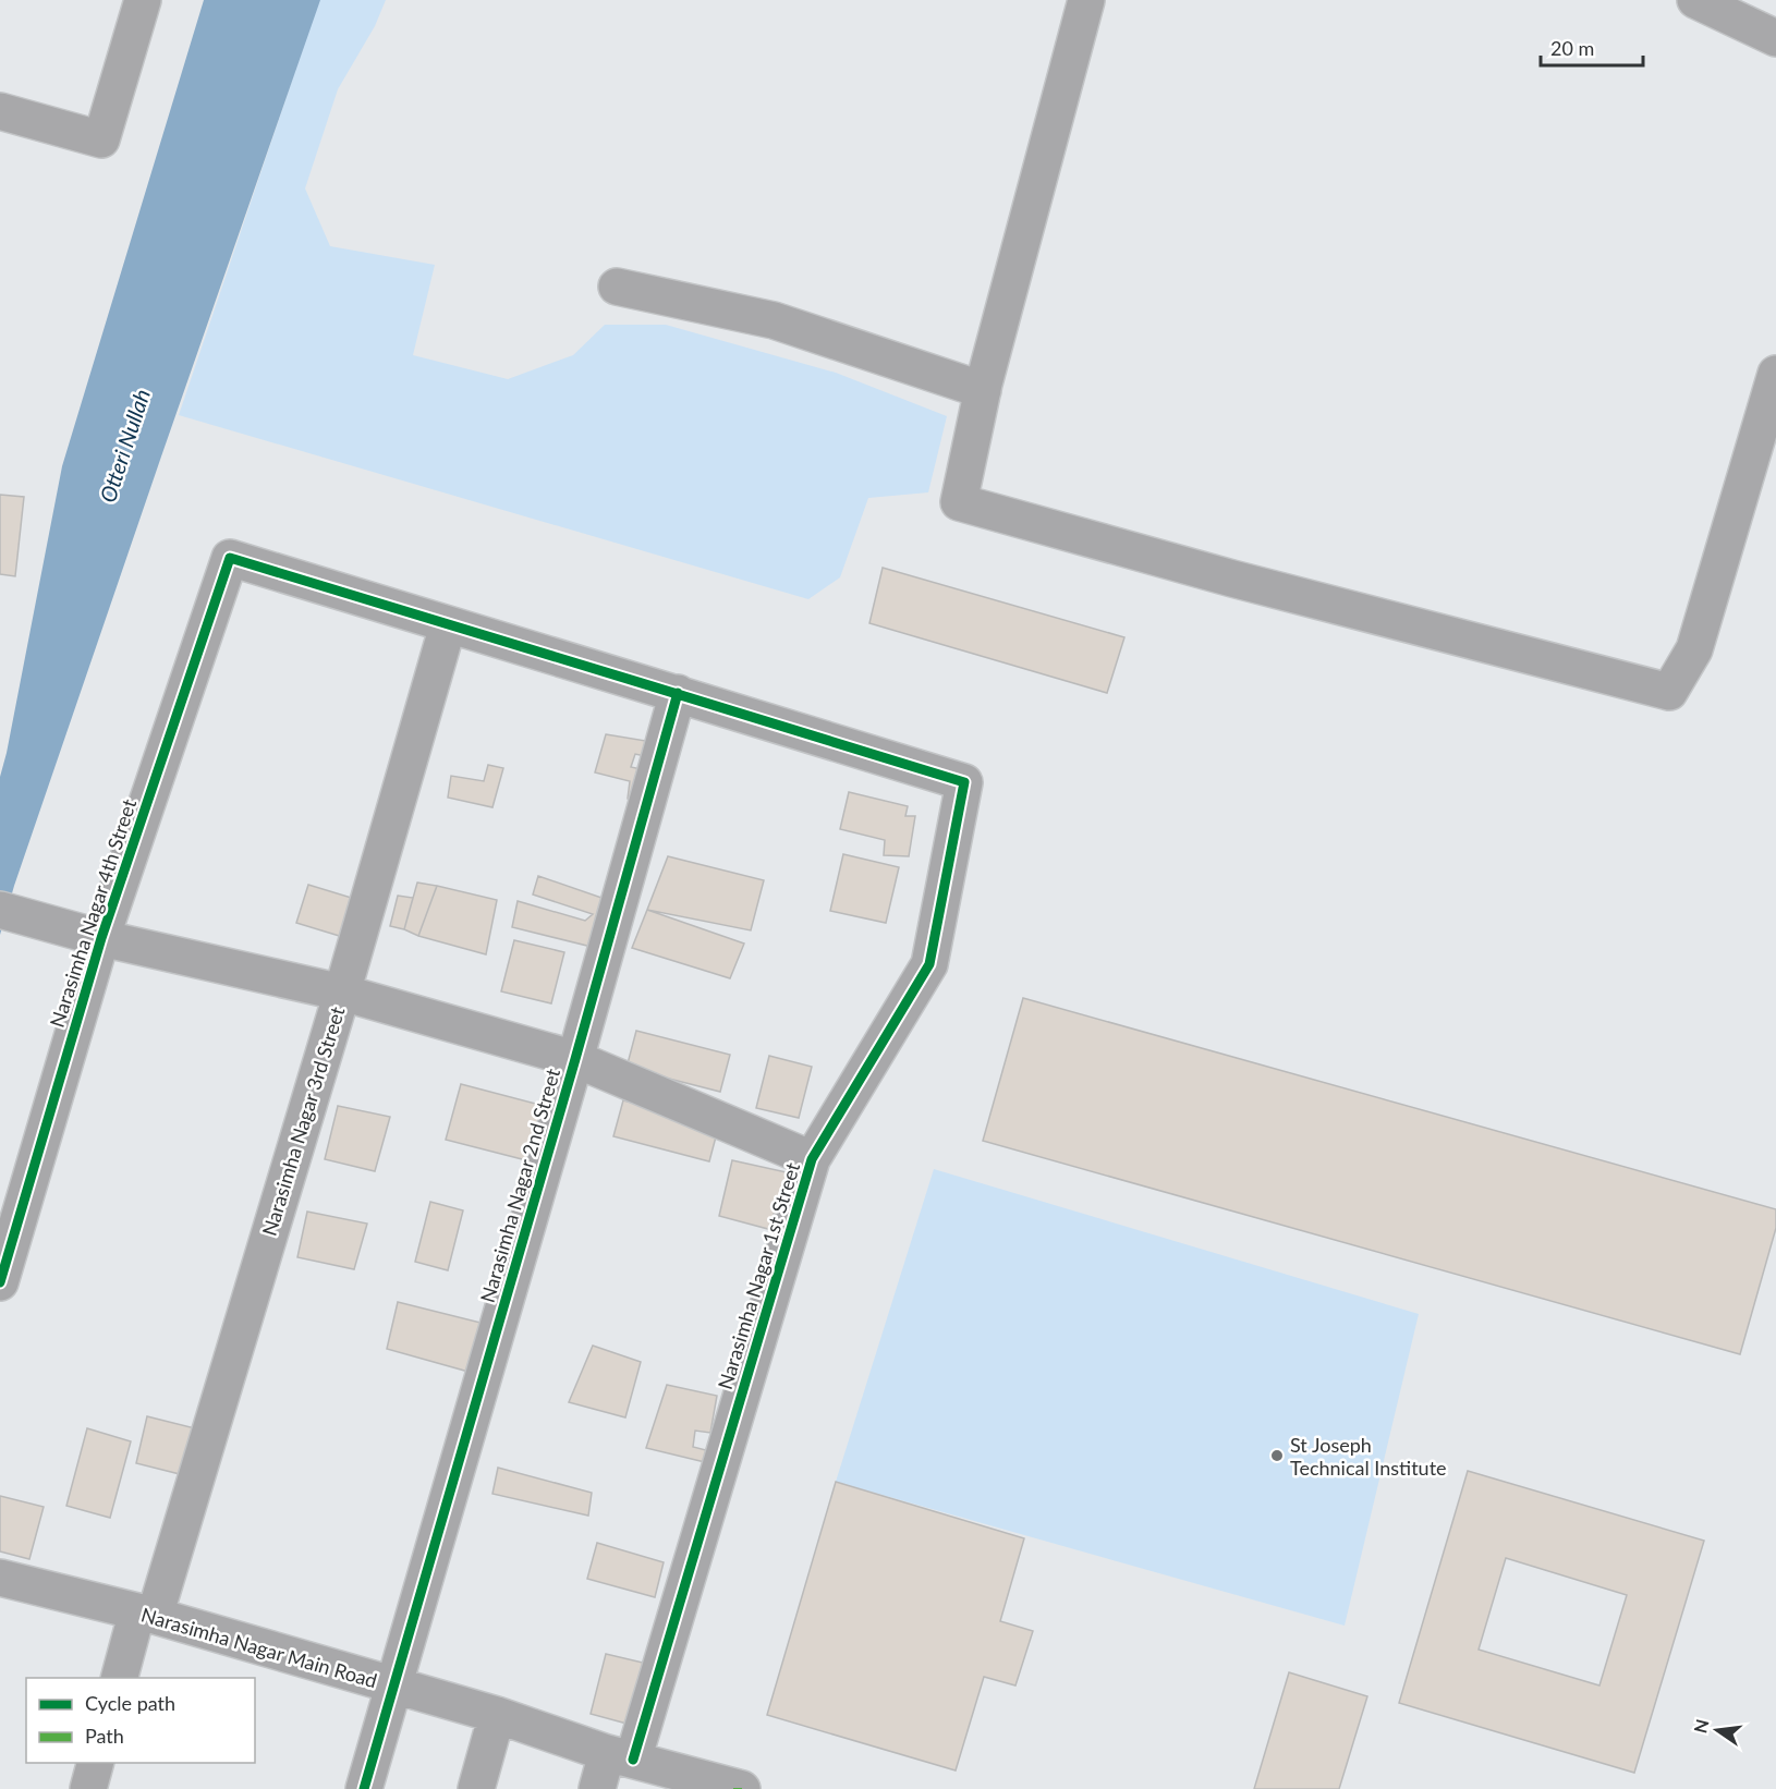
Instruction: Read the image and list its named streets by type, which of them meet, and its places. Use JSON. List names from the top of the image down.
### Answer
{
  "streets": {
    "street": [
      "Narasimha Nagar 4th Street",
      "Narasimha Nagar 3rd Street",
      "Narasimha Nagar 2nd Street",
      "Narasimha Nagar 1st Street",
      "Narasimha Nagar Main Road"
    ]
  },
  "crossings": [
    ["Narasimha Nagar 4th Street", "Narasimha Nagar 3rd Street"],
    ["Narasimha Nagar 3rd Street", "Narasimha Nagar Main Road"],
    ["Narasimha Nagar 2nd Street", "Narasimha Nagar 1st Street"],
    ["Narasimha Nagar 2nd Street", "Narasimha Nagar Main Road"],
    ["Narasimha Nagar 1st Street", "Narasimha Nagar Main Road"]
  ],
  "water": ["Otteri Nullah"],
  "places": ["St Joseph Technical Institute"],
  "legend": ["Cycle path", "Path"],
  "scale_bar": "20 m",
  "north": "left"
}
